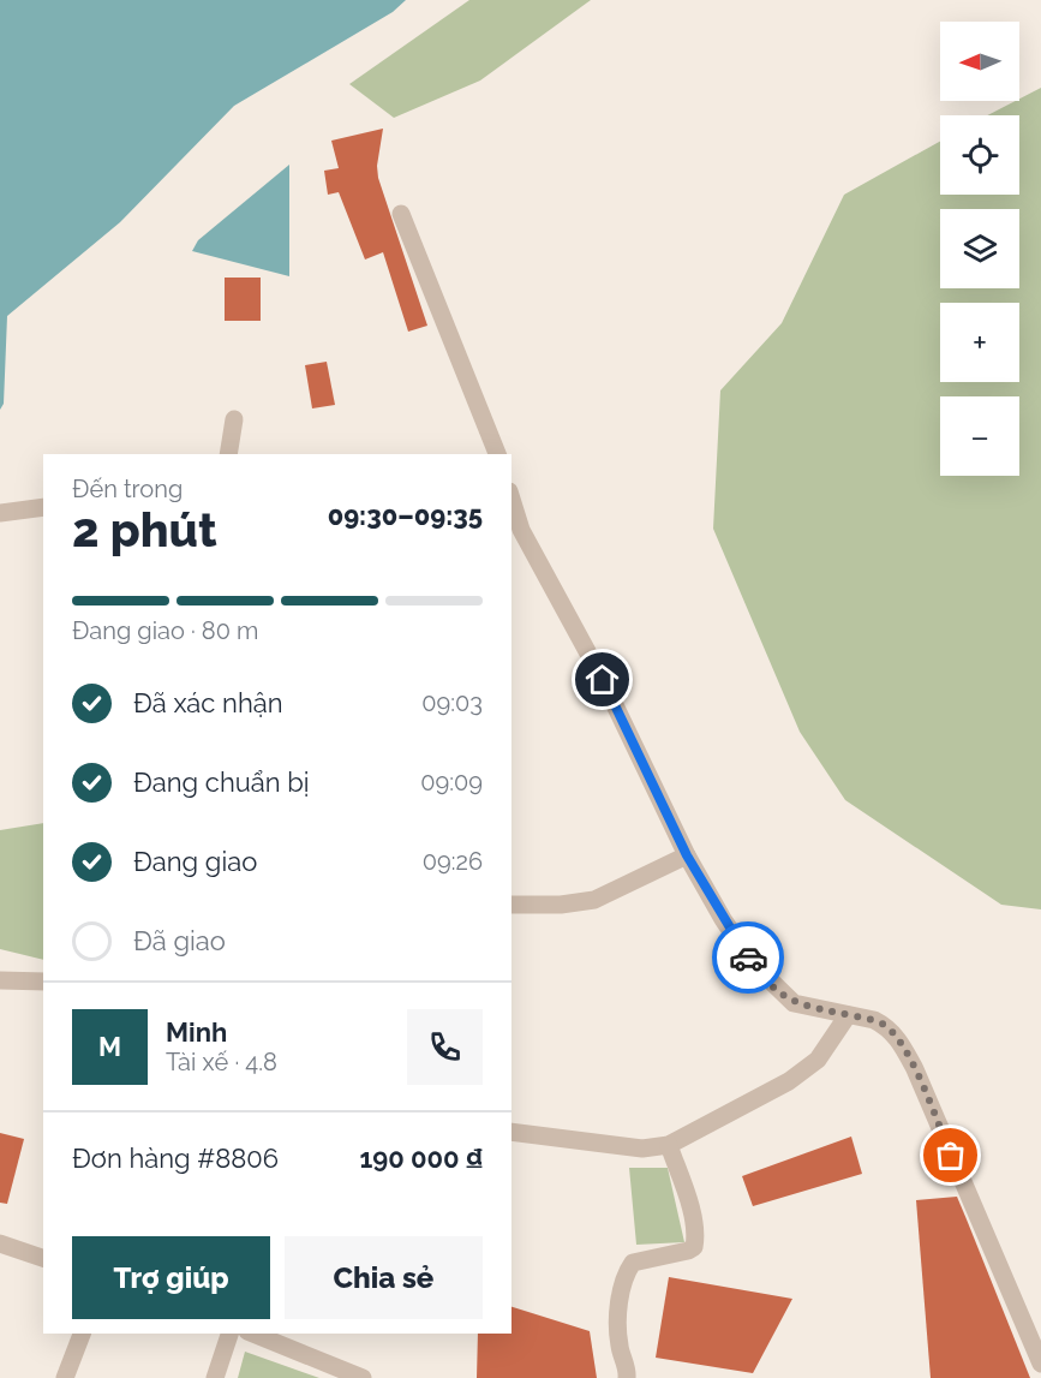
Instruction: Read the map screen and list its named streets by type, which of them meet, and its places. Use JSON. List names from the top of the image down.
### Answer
{
  "north": "left",
  "page": {
    "map_buttons": ["+", "−"],
    "heading": ["2 phút", "Đến trong", "09:30–09:35"],
    "panel": [
      "Minh",
      "Tài xế · 4.8",
      "Đơn hàng #8806",
      "190 000 ₫"
    ],
    "bar": "Đang giao · 80 m",
    "list": [
      ["Đã xác nhận", "09:03"],
      ["Đang chuẩn bị", "09:09"],
      ["Đang giao", "09:26"],
      "Đã giao"
    ],
    "round": "M",
    "buttons": ["Trợ giúp", "Chia sẻ"]
  }
}
